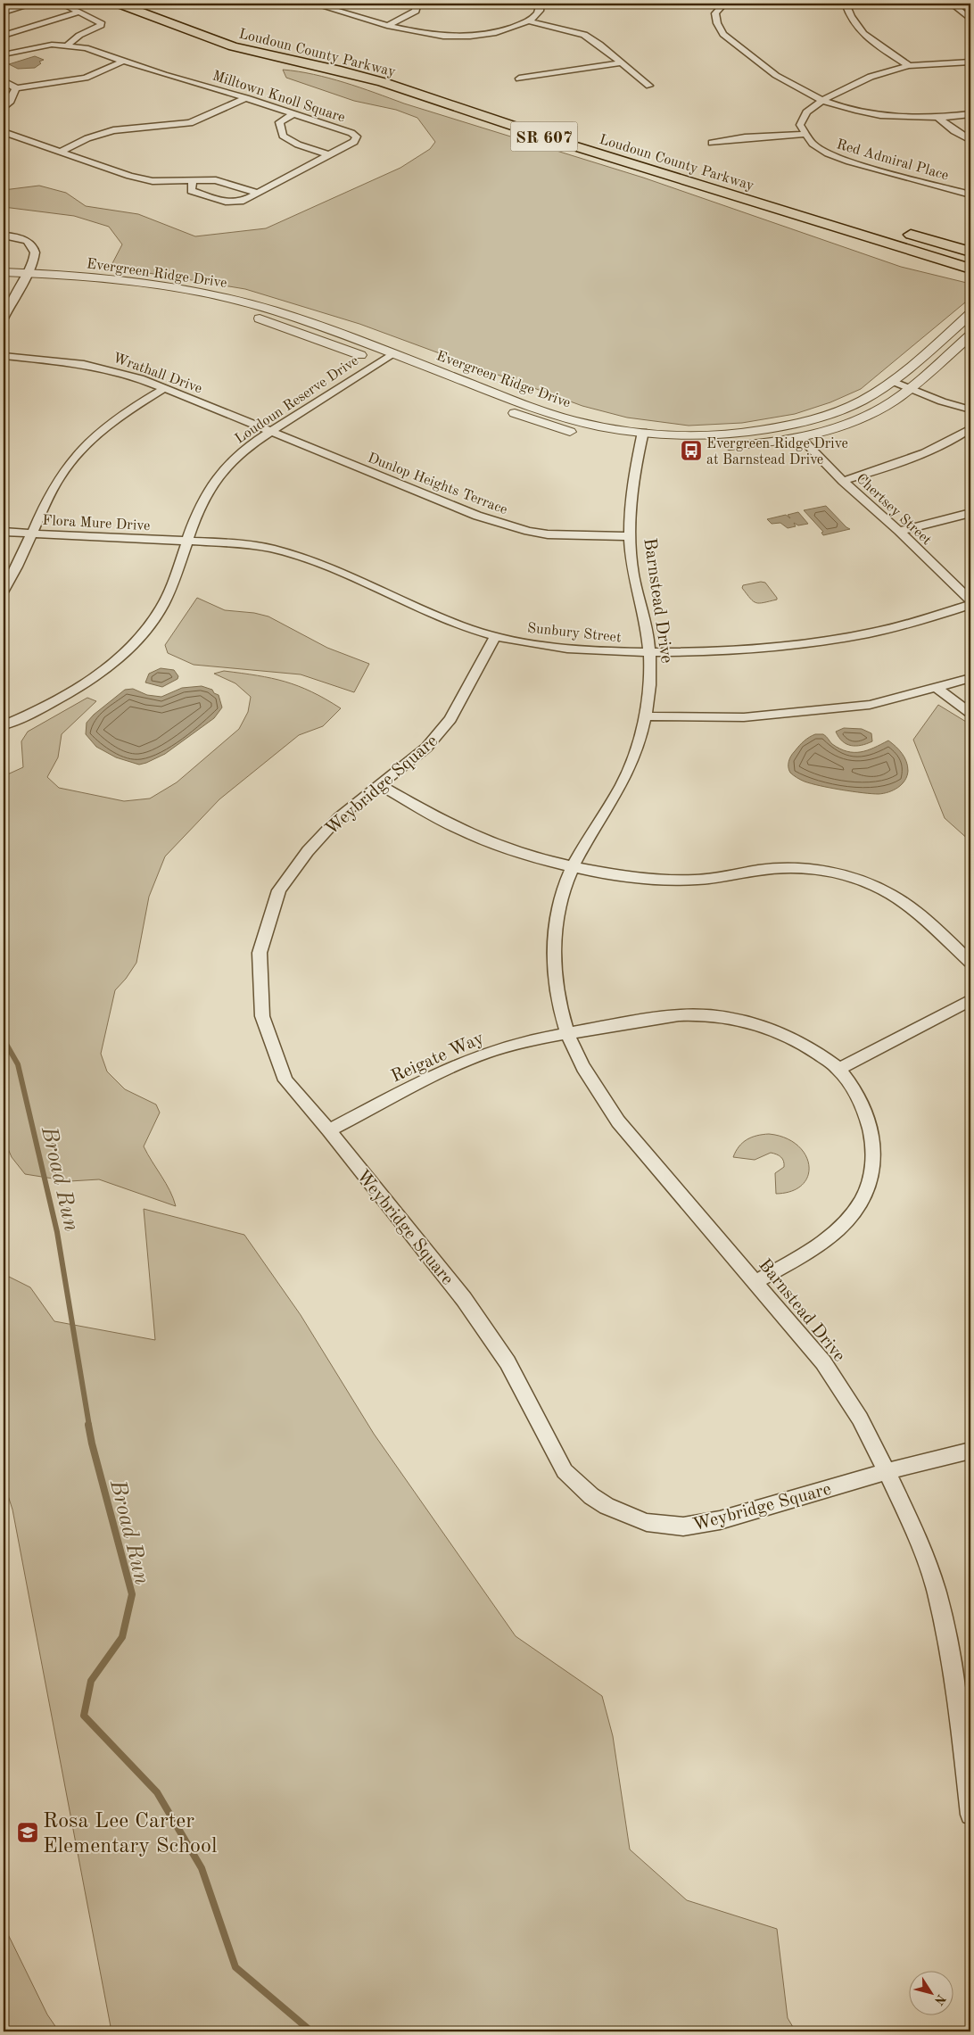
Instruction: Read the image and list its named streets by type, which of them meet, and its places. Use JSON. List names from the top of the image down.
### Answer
{
  "streets": {
    "main road": ["Loudoun County Parkway", "SR 607"],
    "street": [
      "Milltown Knoll Square",
      "Red Admiral Place",
      "Evergreen Ridge Drive",
      "Wrathall Drive",
      "Loudoun Reserve Drive",
      "Dunlop Heights Terrace",
      "Chertsey Street",
      "Flora Mure Drive",
      "Barnstead Drive",
      "Sunbury Street",
      "Weybridge Square",
      "Reigate Way"
    ]
  },
  "crossings": [
    ["Evergreen Ridge Drive", "Loudoun Reserve Drive"],
    ["Evergreen Ridge Drive", "Chertsey Street"],
    ["Evergreen Ridge Drive", "Barnstead Drive"],
    ["Wrathall Drive", "Loudoun Reserve Drive"],
    ["Wrathall Drive", "Dunlop Heights Terrace"],
    ["Loudoun Reserve Drive", "Dunlop Heights Terrace"],
    ["Loudoun Reserve Drive", "Flora Mure Drive"],
    ["Loudoun Reserve Drive", "Sunbury Street"],
    ["Dunlop Heights Terrace", "Barnstead Drive"],
    ["Flora Mure Drive", "Sunbury Street"],
    ["Barnstead Drive", "Sunbury Street"],
    ["Barnstead Drive", "Weybridge Square"],
    ["Barnstead Drive", "Reigate Way"],
    ["Sunbury Street", "Weybridge Square"],
    ["Weybridge Square", "Reigate Way"]
  ],
  "water": ["Broad Run"],
  "places": {
    "bus stop": ["Evergreen Ridge Drive at Barnstead Drive"],
    "school or university": ["Rosa Lee Carter Elementary School"]
  },
  "north": "bottom right"
}
